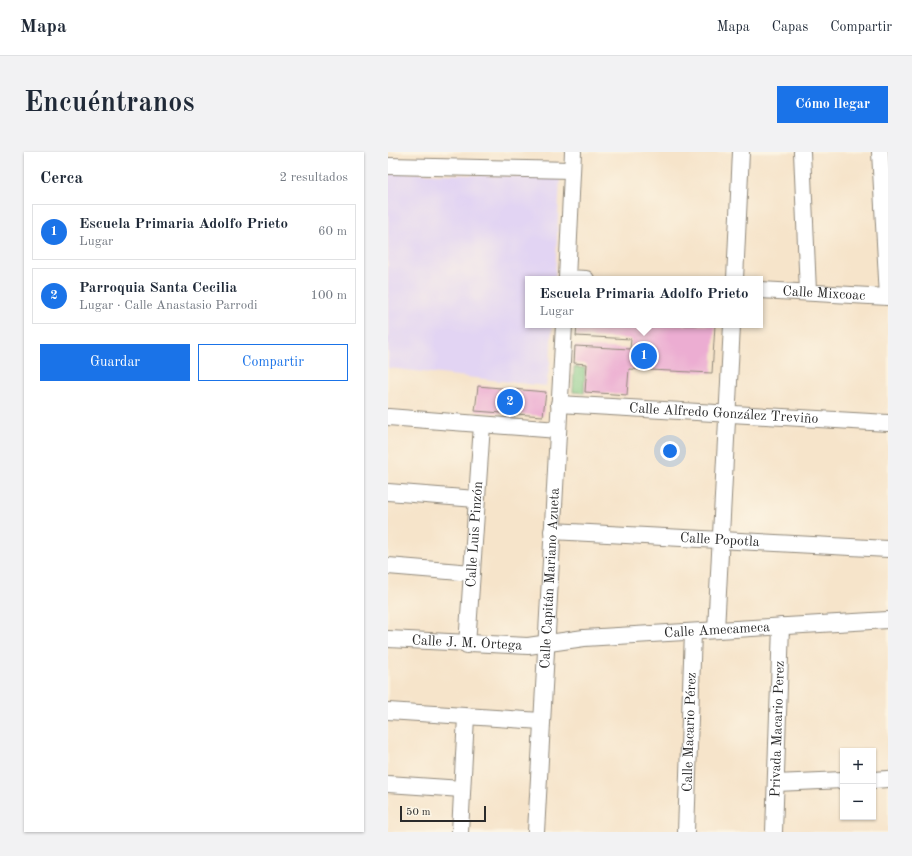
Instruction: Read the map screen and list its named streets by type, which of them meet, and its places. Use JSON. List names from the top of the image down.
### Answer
{
  "streets": {
    "street": [
      "Calle Mixcoac",
      "Calle Alfredo González Treviño",
      "Calle Luis Pinzón",
      "Calle Popotla",
      "Calle Capitán Mariano Azueta",
      "Calle Amecameca",
      "Calle J. M. Ortega",
      "Privada Macario Perez",
      "Calle Macario Pérez"
    ]
  },
  "crossings": [
    ["Calle Alfredo González Treviño", "Calle Capitán Mariano Azueta"],
    ["Calle Luis Pinzón", "Calle J. M. Ortega"],
    ["Calle Popotla", "Calle Capitán Mariano Azueta"],
    ["Calle Capitán Mariano Azueta", "Calle Amecameca"],
    ["Calle Capitán Mariano Azueta", "Calle J. M. Ortega"],
    ["Calle Amecameca", "Calle J. M. Ortega"],
    ["Calle Amecameca", "Privada Macario Perez"],
    ["Calle Amecameca", "Calle Macario Pérez"]
  ],
  "scale_bar": "50 m",
  "page": {
    "header": "Mapa",
    "nav": ["Mapa", "Capas", "Compartir"],
    "buttons": [
      "Cómo llegar",
      ["Guardar", "Compartir"]
    ],
    "title": "Encuéntranos",
    "heading": ["Cerca", "2 resultados"],
    "list": [
      {
        "mark": "1",
        "name": "Escuela Primaria Adolfo Prieto",
        "note": "Lugar",
        "value": "60 m"
      },
      {
        "mark": "2",
        "name": "Parroquia Santa Cecilia",
        "note": "Lugar · Calle Anastasio Parrodi",
        "value": "100 m"
      }
    ],
    "popup": ["Escuela Primaria Adolfo Prieto", "Lugar"],
    "pins": ["1", "2"],
    "map_buttons": ["+", "−"],
    "scale": "50 m"
  }
}
